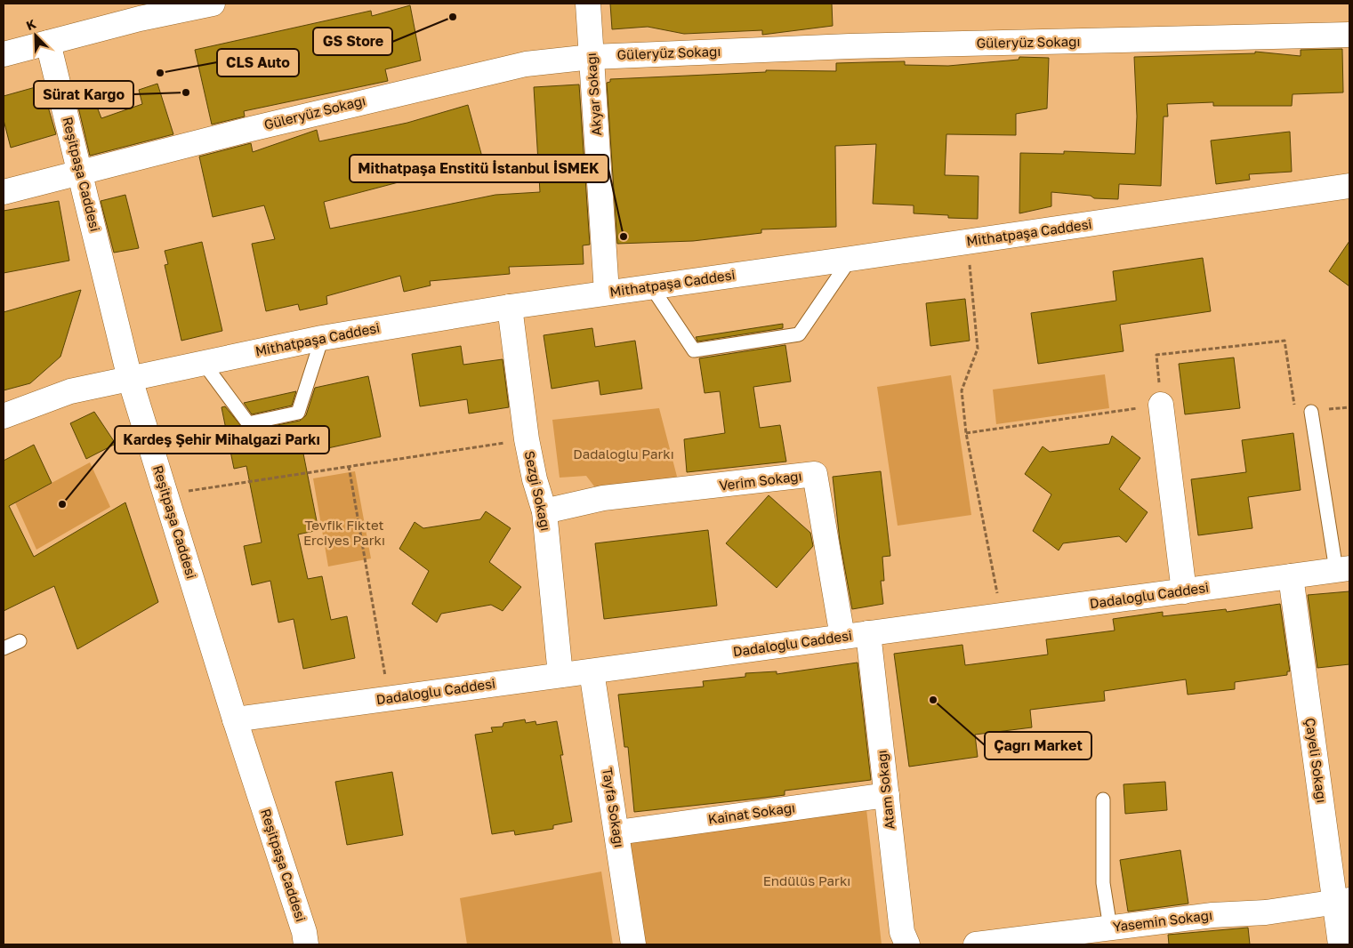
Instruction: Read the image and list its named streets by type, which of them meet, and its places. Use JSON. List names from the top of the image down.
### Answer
{
  "streets": {
    "street": [
      "Güleryüz Sokağı",
      "Akyar Sokağı",
      "Reşitpaşa Caddesi",
      "Mithatpaşa Caddesi",
      "Verim Sokağı",
      "Sezgi Sokağı",
      "Dadaloğlu Caddesi",
      "Çayeli Sokağı",
      "Atam Sokağı",
      "Tayfa Sokağı",
      "Kainat Sokağı",
      "Yasemin Sokağı"
    ]
  },
  "crossings": [
    ["Güleryüz Sokağı", "Akyar Sokağı"],
    ["Güleryüz Sokağı", "Reşitpaşa Caddesi"],
    ["Akyar Sokağı", "Mithatpaşa Caddesi"],
    ["Reşitpaşa Caddesi", "Mithatpaşa Caddesi"],
    ["Reşitpaşa Caddesi", "Dadaloğlu Caddesi"],
    ["Mithatpaşa Caddesi", "Sezgi Sokağı"],
    ["Verim Sokağı", "Sezgi Sokağı"],
    ["Verim Sokağı", "Dadaloğlu Caddesi"],
    ["Sezgi Sokağı", "Dadaloğlu Caddesi"],
    ["Dadaloğlu Caddesi", "Çayeli Sokağı"],
    ["Dadaloğlu Caddesi", "Atam Sokağı"],
    ["Dadaloğlu Caddesi", "Tayfa Sokağı"],
    ["Çayeli Sokağı", "Yasemin Sokağı"],
    ["Atam Sokağı", "Kainat Sokağı"],
    ["Tayfa Sokağı", "Kainat Sokağı"]
  ],
  "parks": ["Dadaloğlu Parkı", "Tevfik Fiktet Erciyes Parkı", "Endülüs Parkı"],
  "places": [
    "GS Store",
    "CLS Auto",
    "Sürat Kargo",
    "Mithatpaşa Enstitü İstanbul İSMEK",
    "Kardeş Şehir Mihalgazi Parkı",
    "Çağrı Market"
  ],
  "north": "top left"
}
